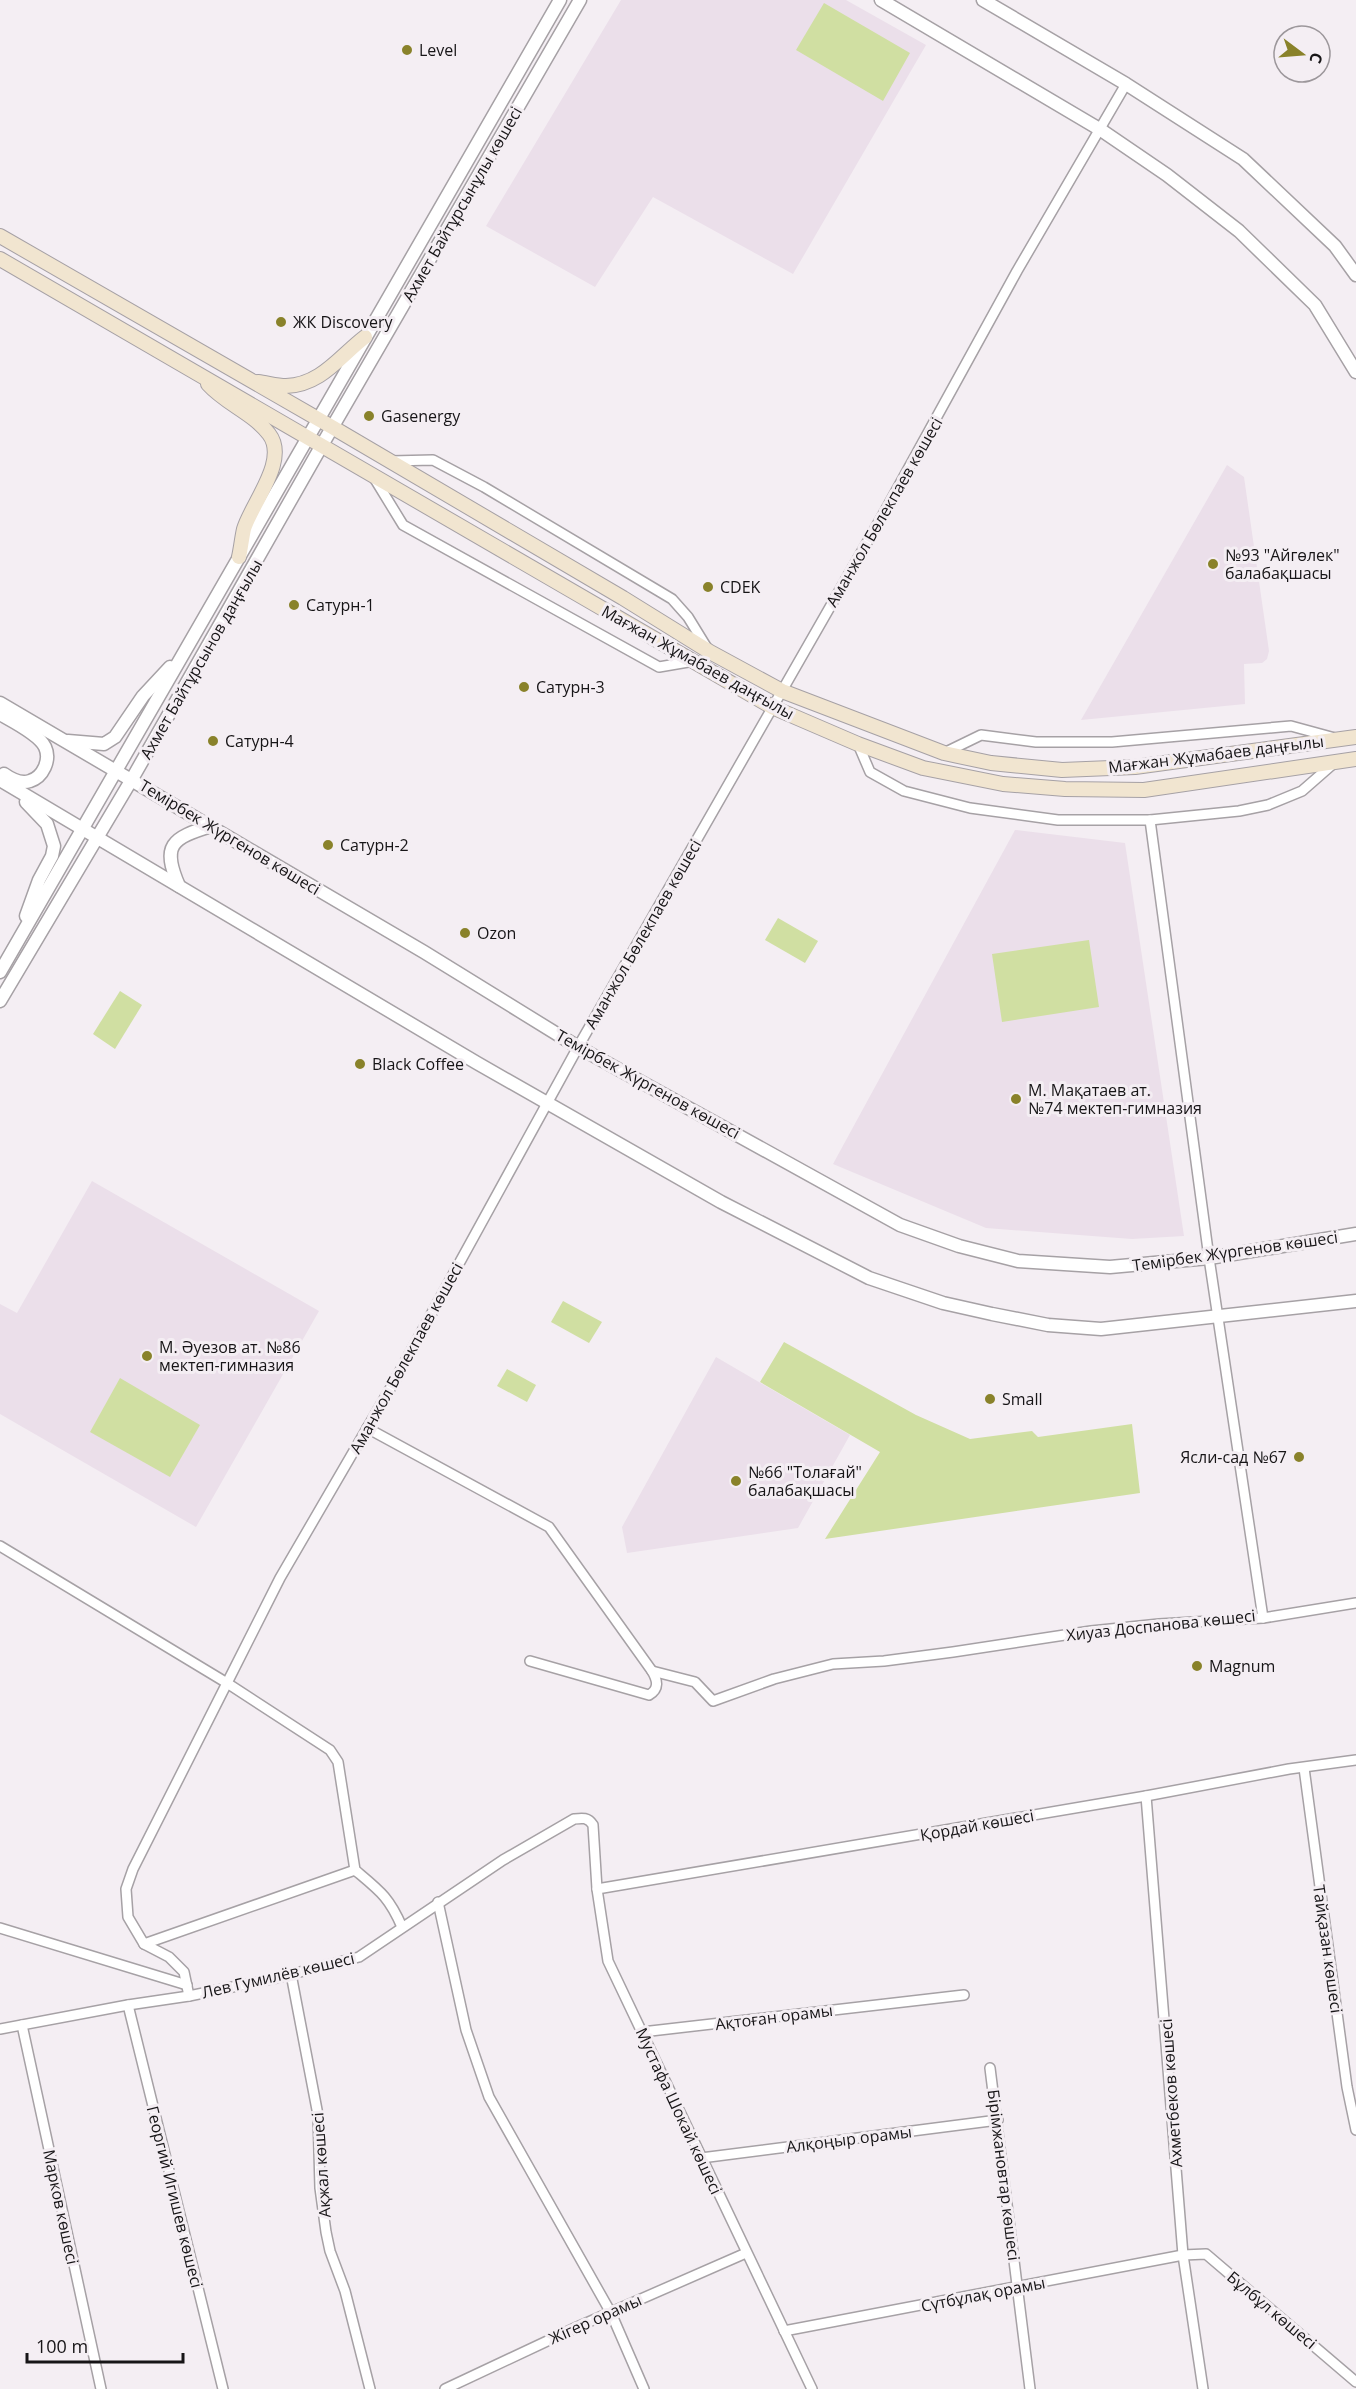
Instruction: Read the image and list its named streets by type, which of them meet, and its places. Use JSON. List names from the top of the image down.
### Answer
{
  "streets": {
    "main road": ["Мағжан Жұмабаев даңғылы"],
    "street": [
      "Ахмет Байтұрсынұлы көшесі",
      "Аманжол Бөлекпаев көшесі",
      "Ахмет Байтұрсынов даңғылы",
      "Темірбек Жүргенов көшесі",
      "Хиуаз Доспанова көшесі",
      "Қордай көшесі",
      "Тайқазан көшесі",
      "Лев Гумилёв көшесі",
      "Ақтоған орамы",
      "Ахметбеков көшесі",
      "Мустафа Шокай көшесі",
      "Алқоңыр орамы",
      "Ақжал көшесі",
      "Бірімжановтар көшесі",
      "Георгий Игишев көшесі",
      "Марков көшесі",
      "Cүтбұлақ орамы",
      "Бұлбұл көшесі",
      "Жігер орамы"
    ]
  },
  "crossings": [
    ["Ахмет Байтұрсынұлы көшесі", "Ахмет Байтұрсынов даңғылы"],
    ["Аманжол Бөлекпаев көшесі", "Мағжан Жұмабаев даңғылы"],
    ["Аманжол Бөлекпаев көшесі", "Темірбек Жүргенов көшесі"],
    ["Ахмет Байтұрсынов даңғылы", "Мағжан Жұмабаев даңғылы"],
    ["Ахмет Байтұрсынов даңғылы", "Темірбек Жүргенов көшесі"],
    ["Темірбек Жүргенов көшесі", "Хиуаз Доспанова көшесі"],
    ["Қордай көшесі", "Тайқазан көшесі"],
    ["Қордай көшесі", "Ахметбеков көшесі"],
    ["Қордай көшесі", "Мустафа Шокай көшесі"],
    ["Лев Гумилёв көшесі", "Мустафа Шокай көшесі"],
    ["Лев Гумилёв көшесі", "Ақжал көшесі"],
    ["Лев Гумилёв көшесі", "Георгий Игишев көшесі"],
    ["Лев Гумилёв көшесі", "Марков көшесі"],
    ["Ақтоған орамы", "Мустафа Шокай көшесі"],
    ["Ахметбеков көшесі", "Cүтбұлақ орамы"],
    ["Ахметбеков көшесі", "Бұлбұл көшесі"],
    ["Мустафа Шокай көшесі", "Алқоңыр орамы"],
    ["Мустафа Шокай көшесі", "Cүтбұлақ орамы"],
    ["Мустафа Шокай көшесі", "Жігер орамы"],
    ["Алқоңыр орамы", "Бірімжановтар көшесі"],
    ["Бірімжановтар көшесі", "Cүтбұлақ орамы"],
    ["Cүтбұлақ орамы", "Бұлбұл көшесі"]
  ],
  "places": [
    "Level",
    "ЖК Discovery",
    "Gasenergy",
    "№93 \"Айгөлек\" балабақшасы",
    "CDEK",
    "Сатурн-1",
    "Сатурн-3",
    "Сатурн-4",
    "Сатурн-2",
    "Ozon",
    "Black Coffee",
    "М. Мақатаев ат. №74 мектеп-гимназия",
    "М. Әуезов ат. №86 мектеп-гимназия",
    "Small",
    "Ясли-сад №67",
    "№66 \"Толағай\" балабақшасы",
    "Magnum"
  ],
  "scale_bar": "100 m",
  "north": "right"
}
